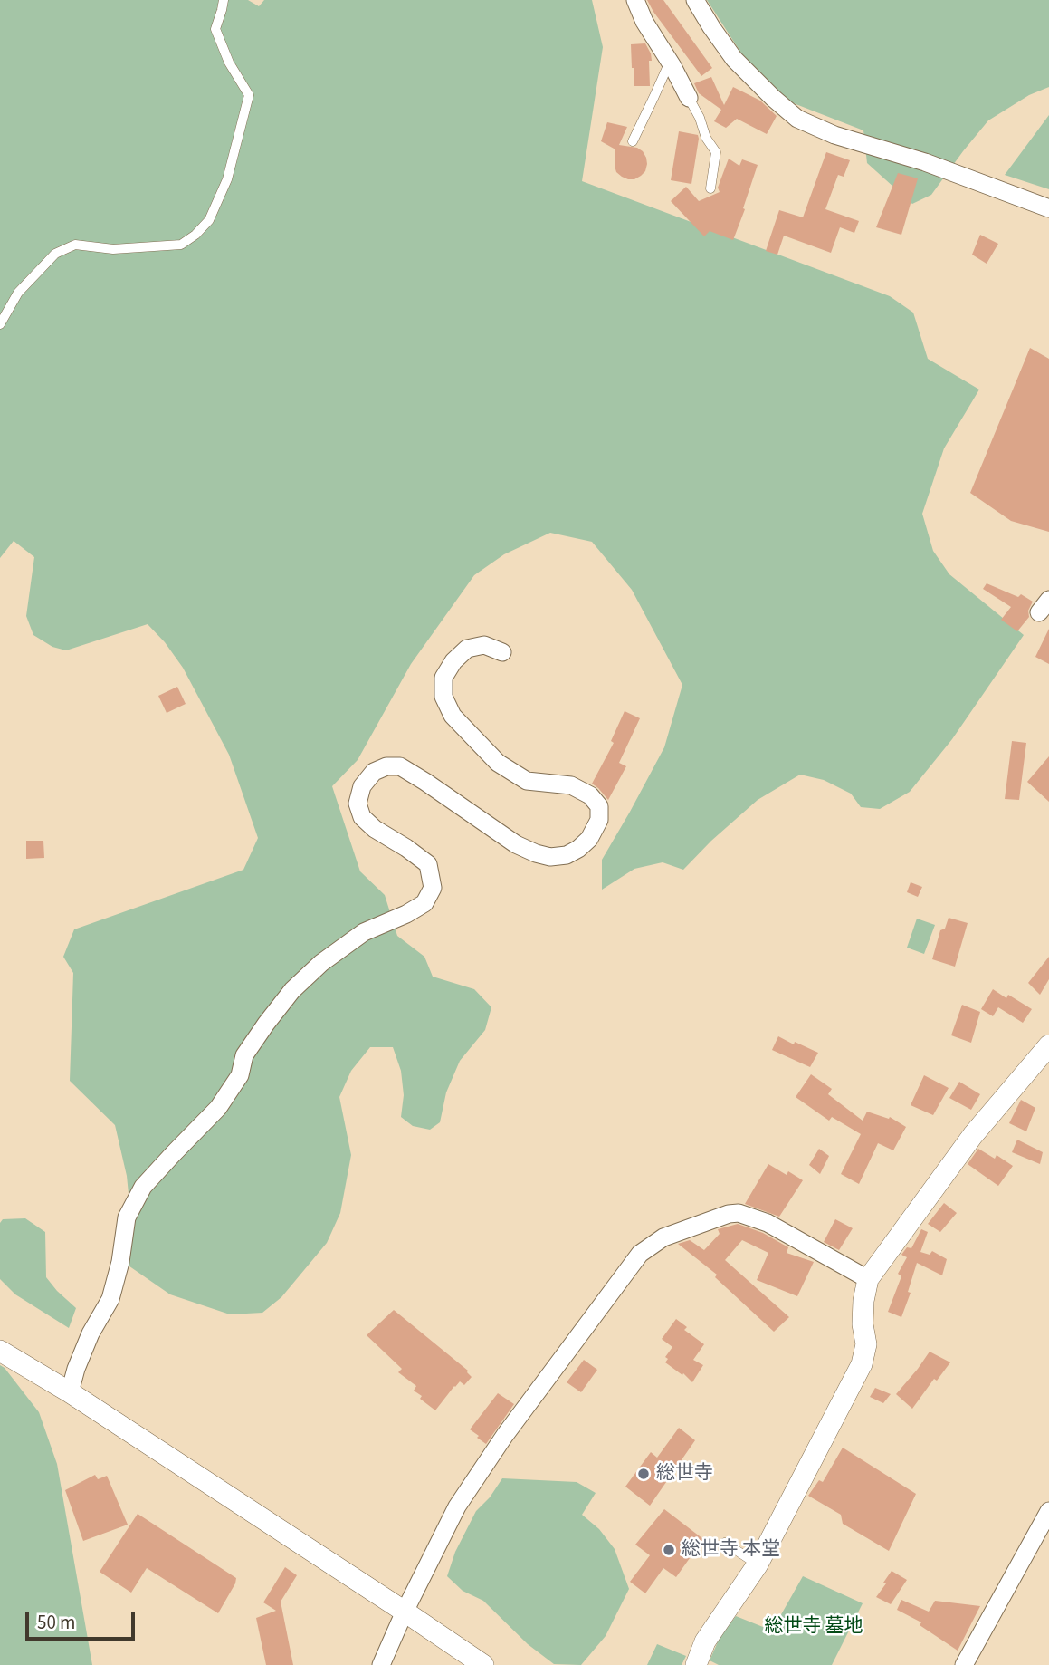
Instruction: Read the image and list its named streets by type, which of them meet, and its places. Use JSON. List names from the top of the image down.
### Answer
{
  "parks": ["総世寺 墓地"],
  "places": ["総世寺", "総世寺 本堂"],
  "scale_bar": "50 m"
}
